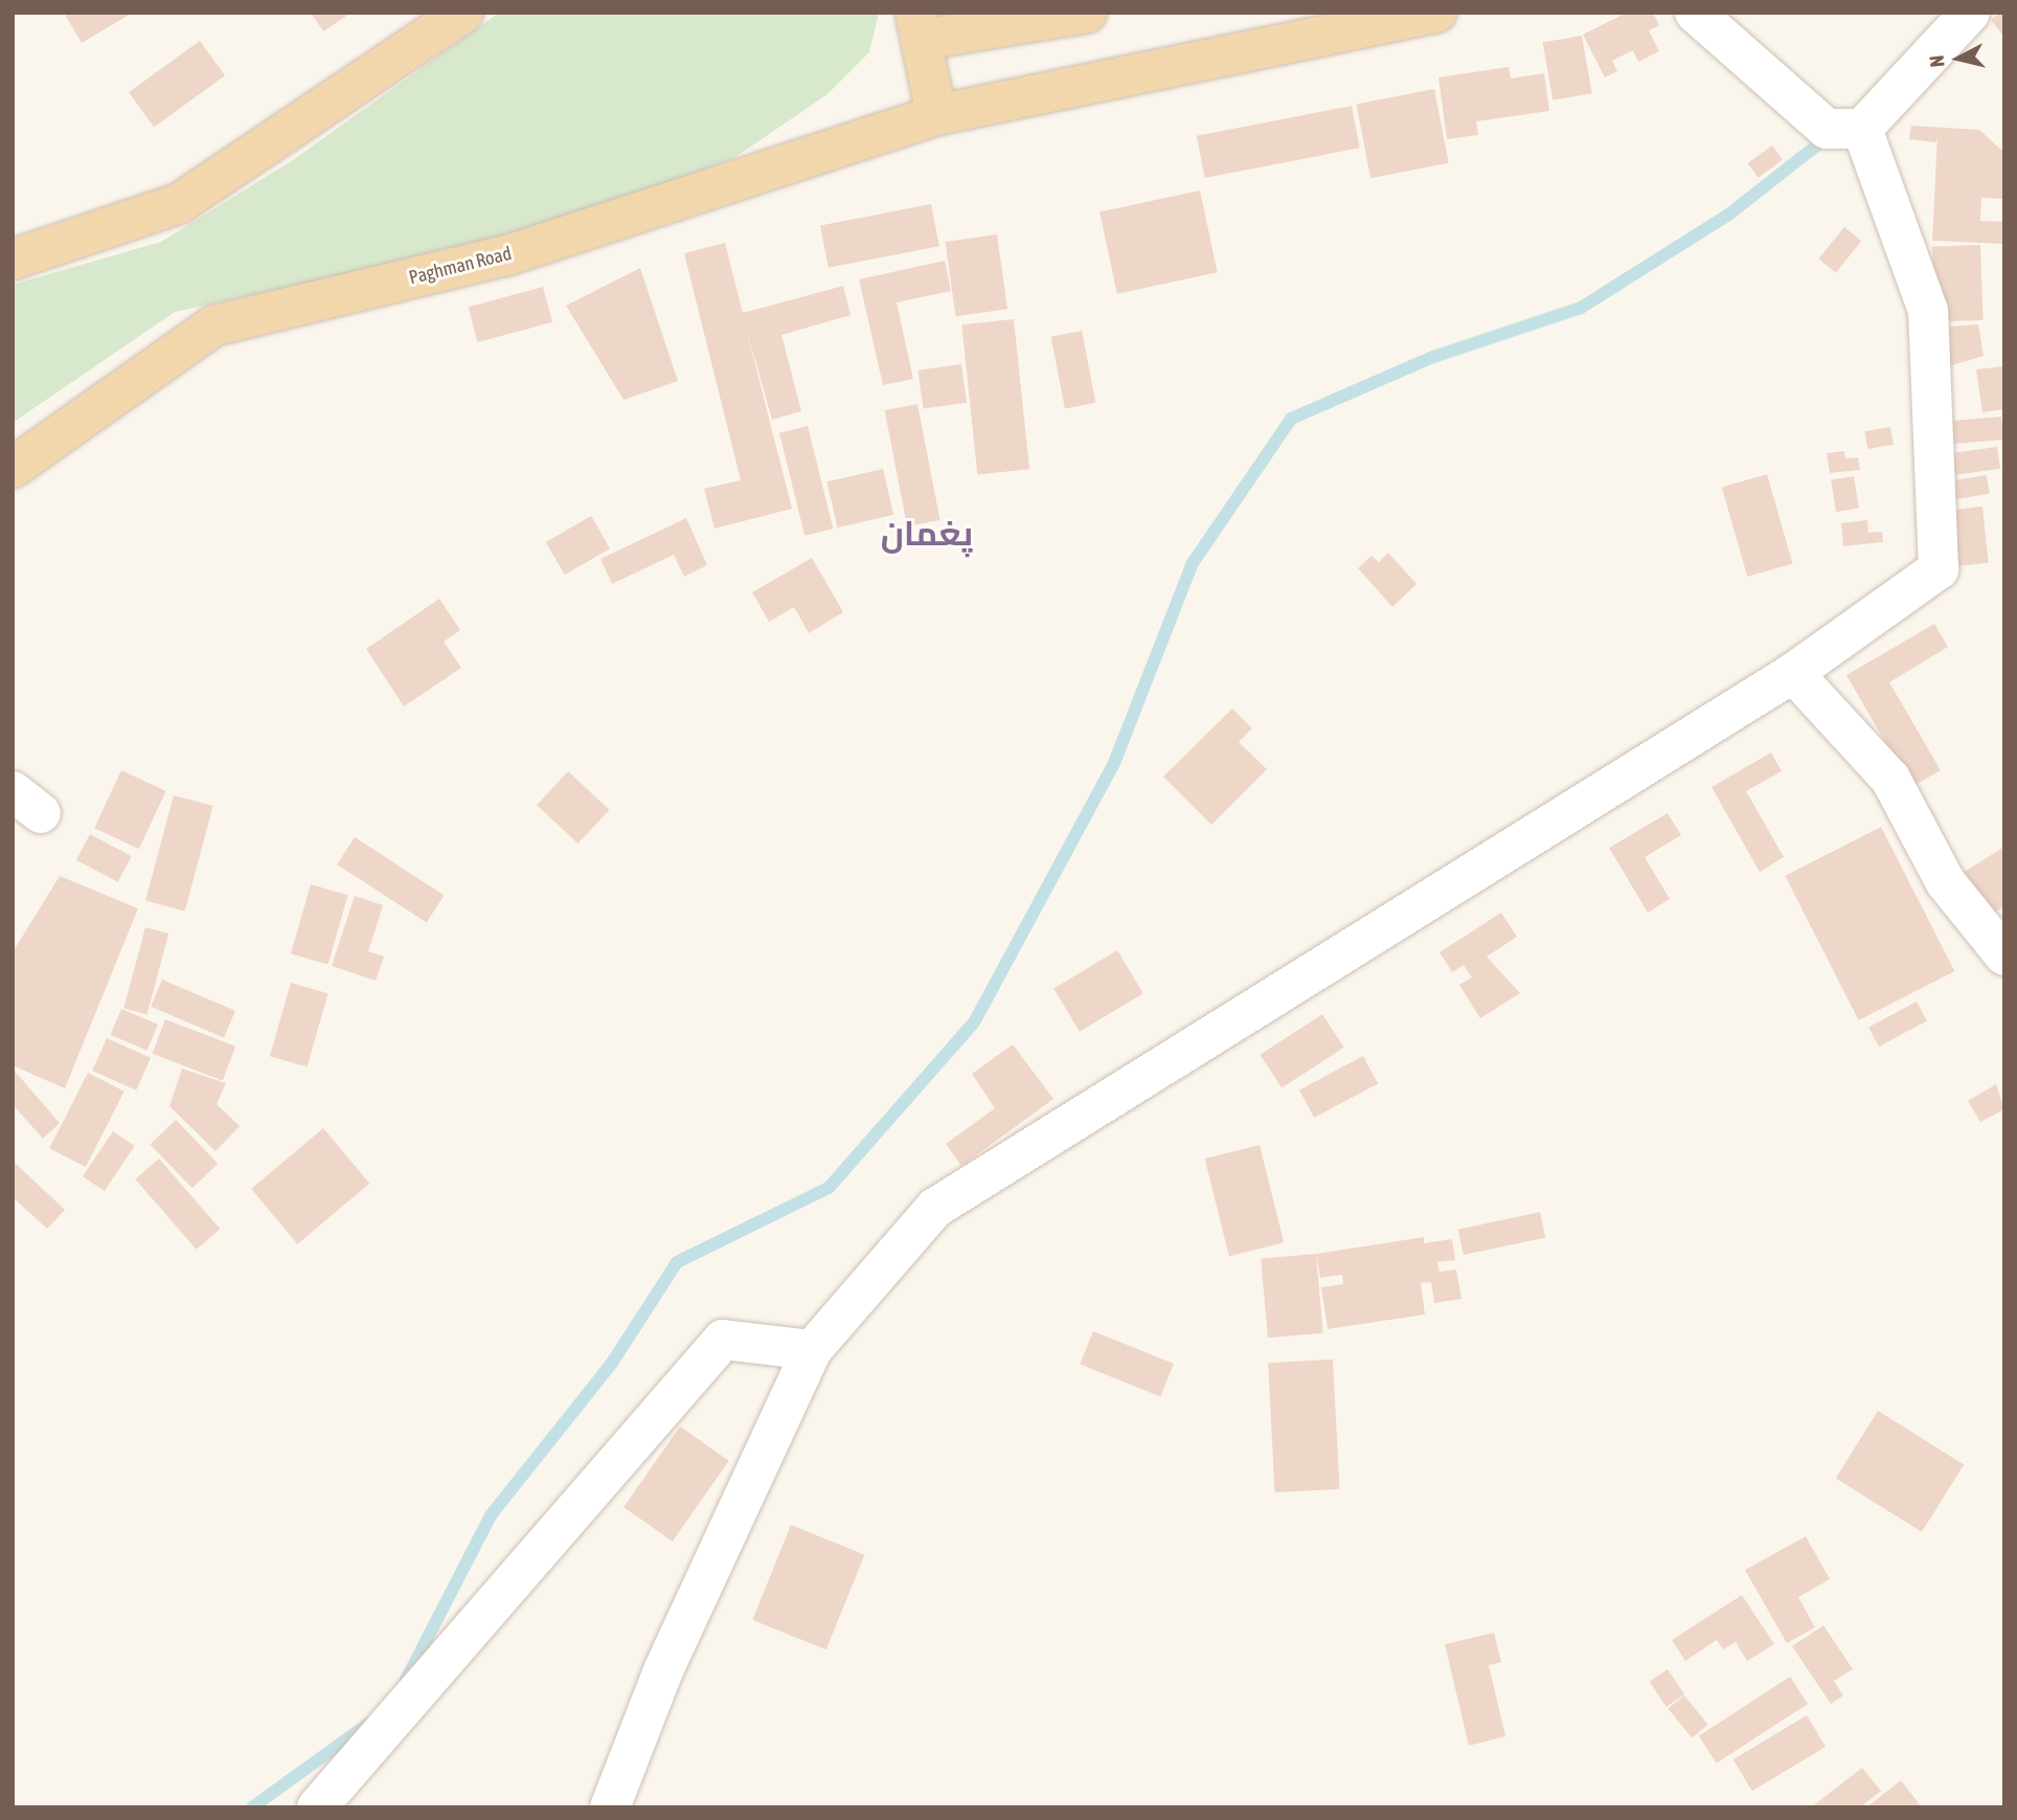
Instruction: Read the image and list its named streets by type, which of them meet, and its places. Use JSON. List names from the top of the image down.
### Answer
{
  "streets": {
    "main road": ["Paghman Road"]
  },
  "districts": ["پغمان"],
  "north": "left"
}
